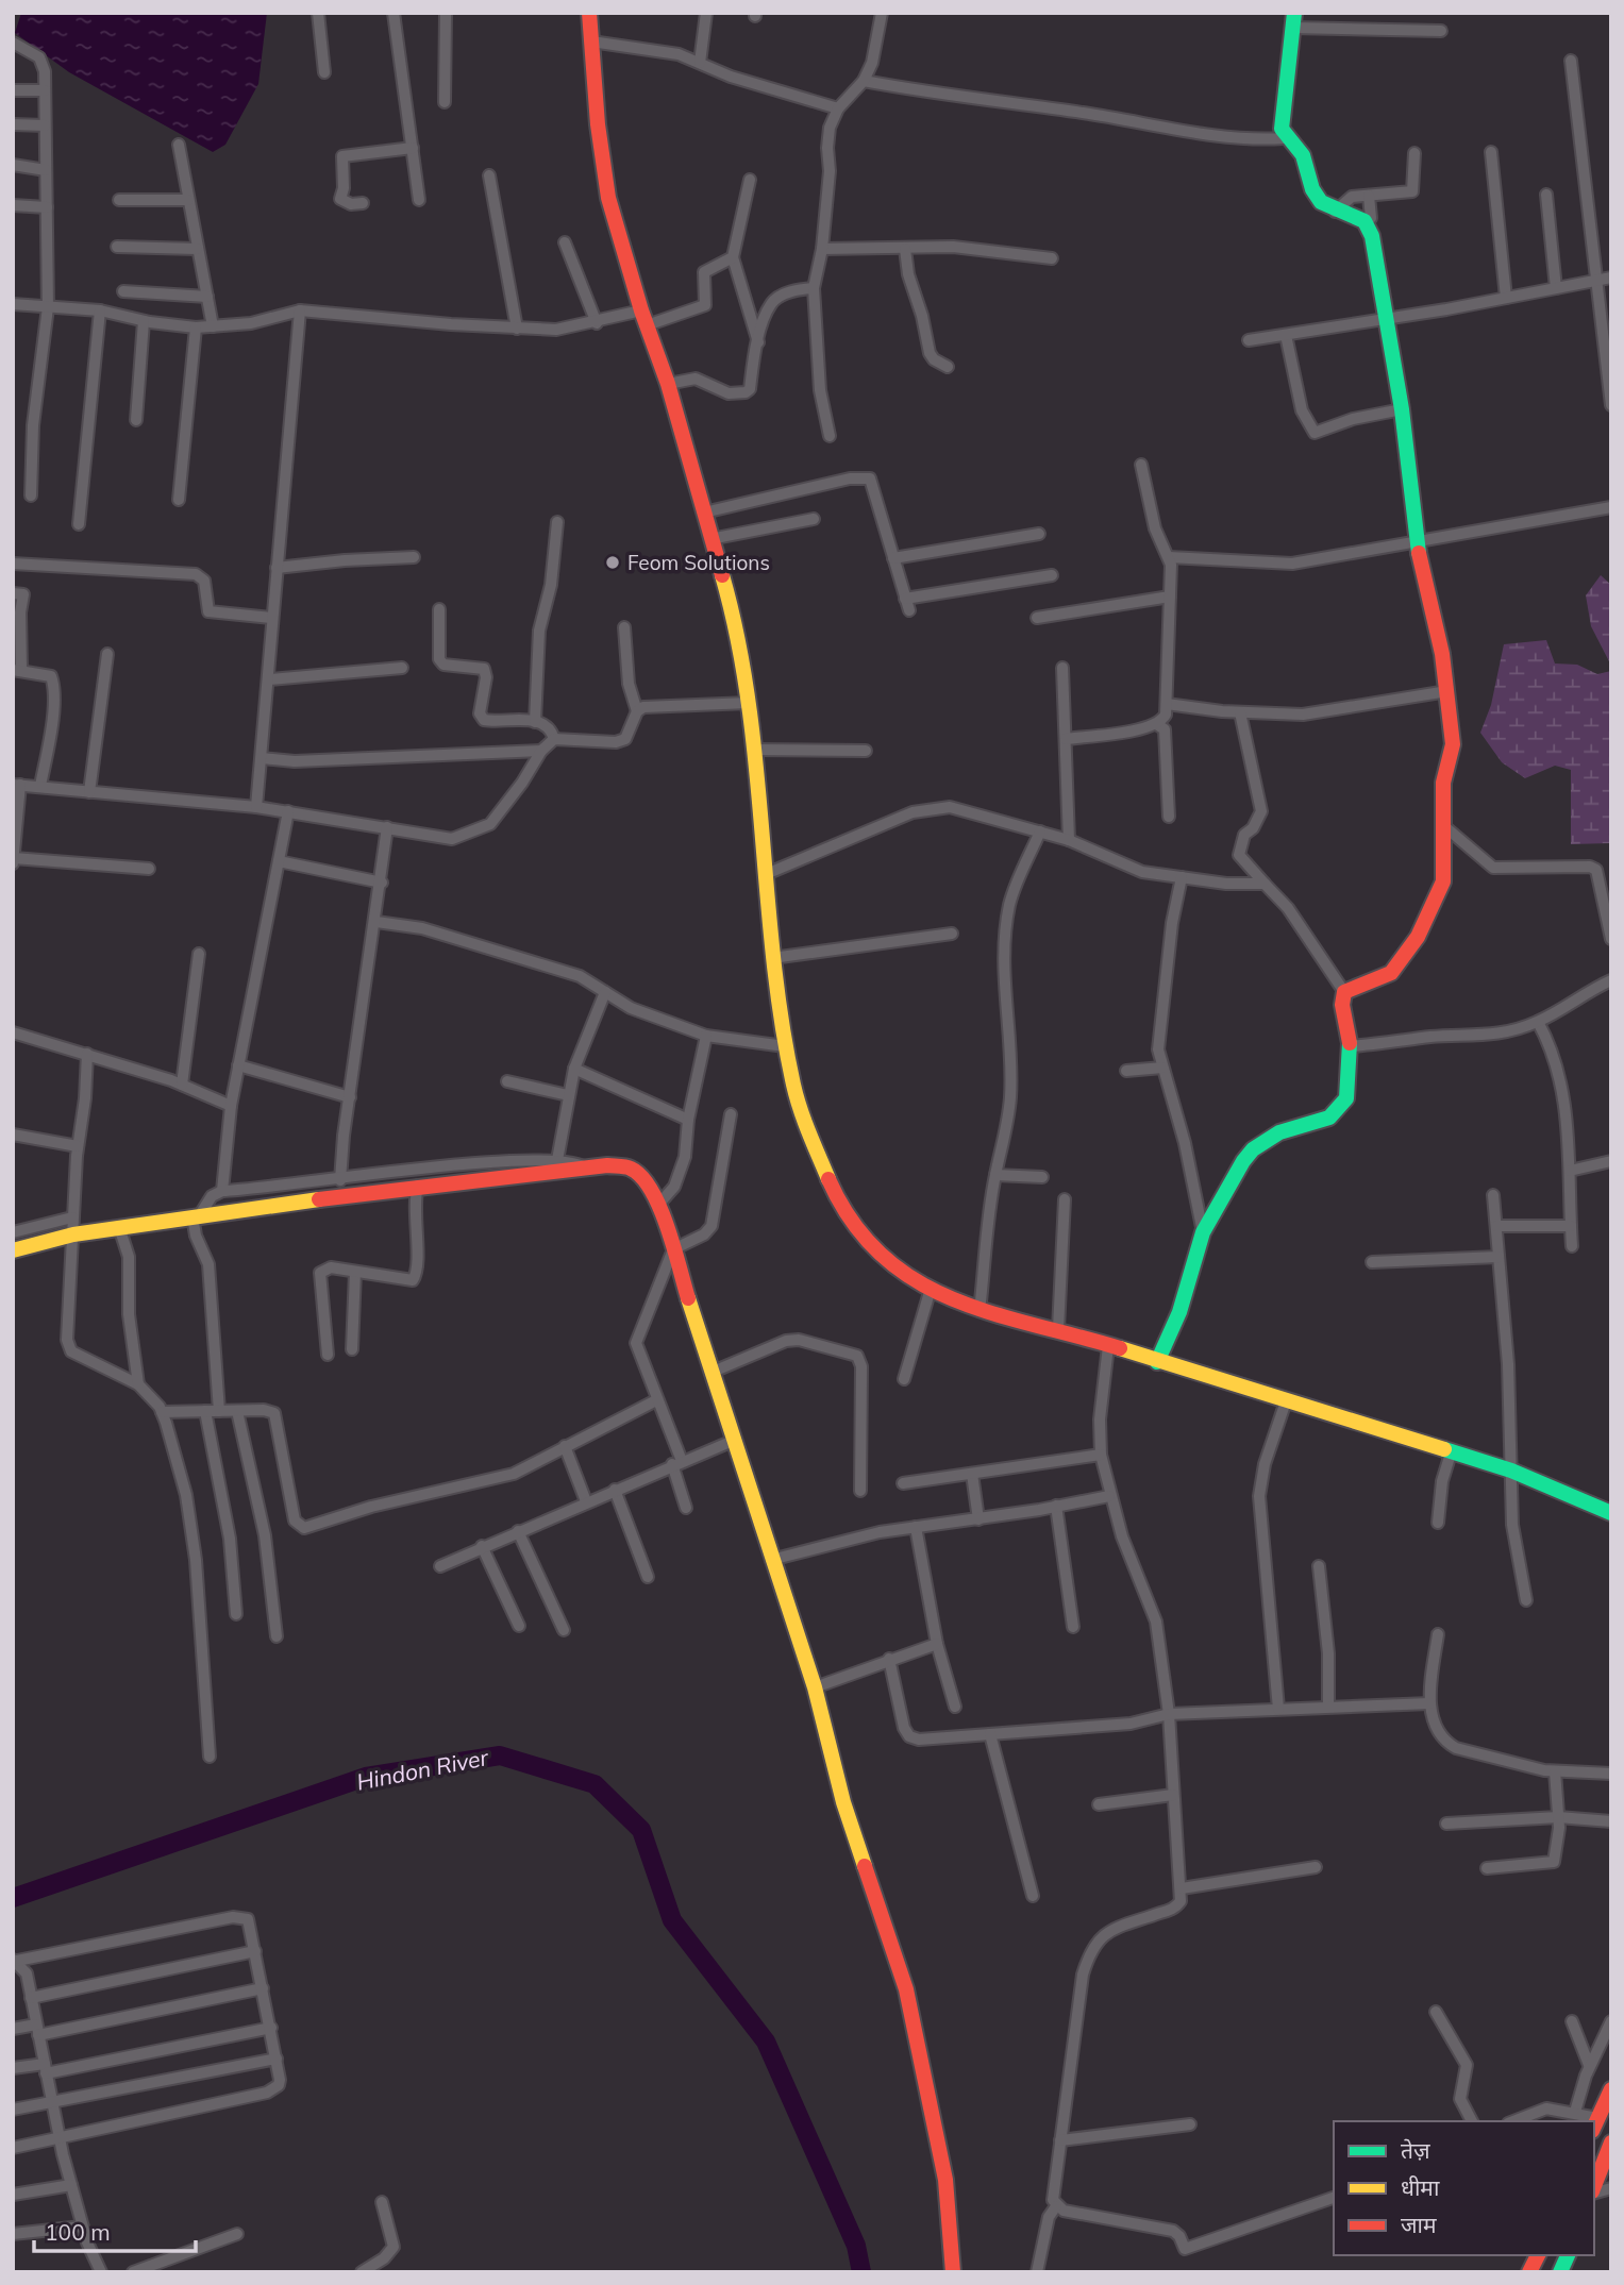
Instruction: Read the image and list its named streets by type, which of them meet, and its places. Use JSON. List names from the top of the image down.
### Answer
{
  "water": ["Hindon River"],
  "places": ["Feom Solutions"],
  "legend": ["तेज़", "धीमा", "जाम"],
  "scale_bar": "100 m"
}
